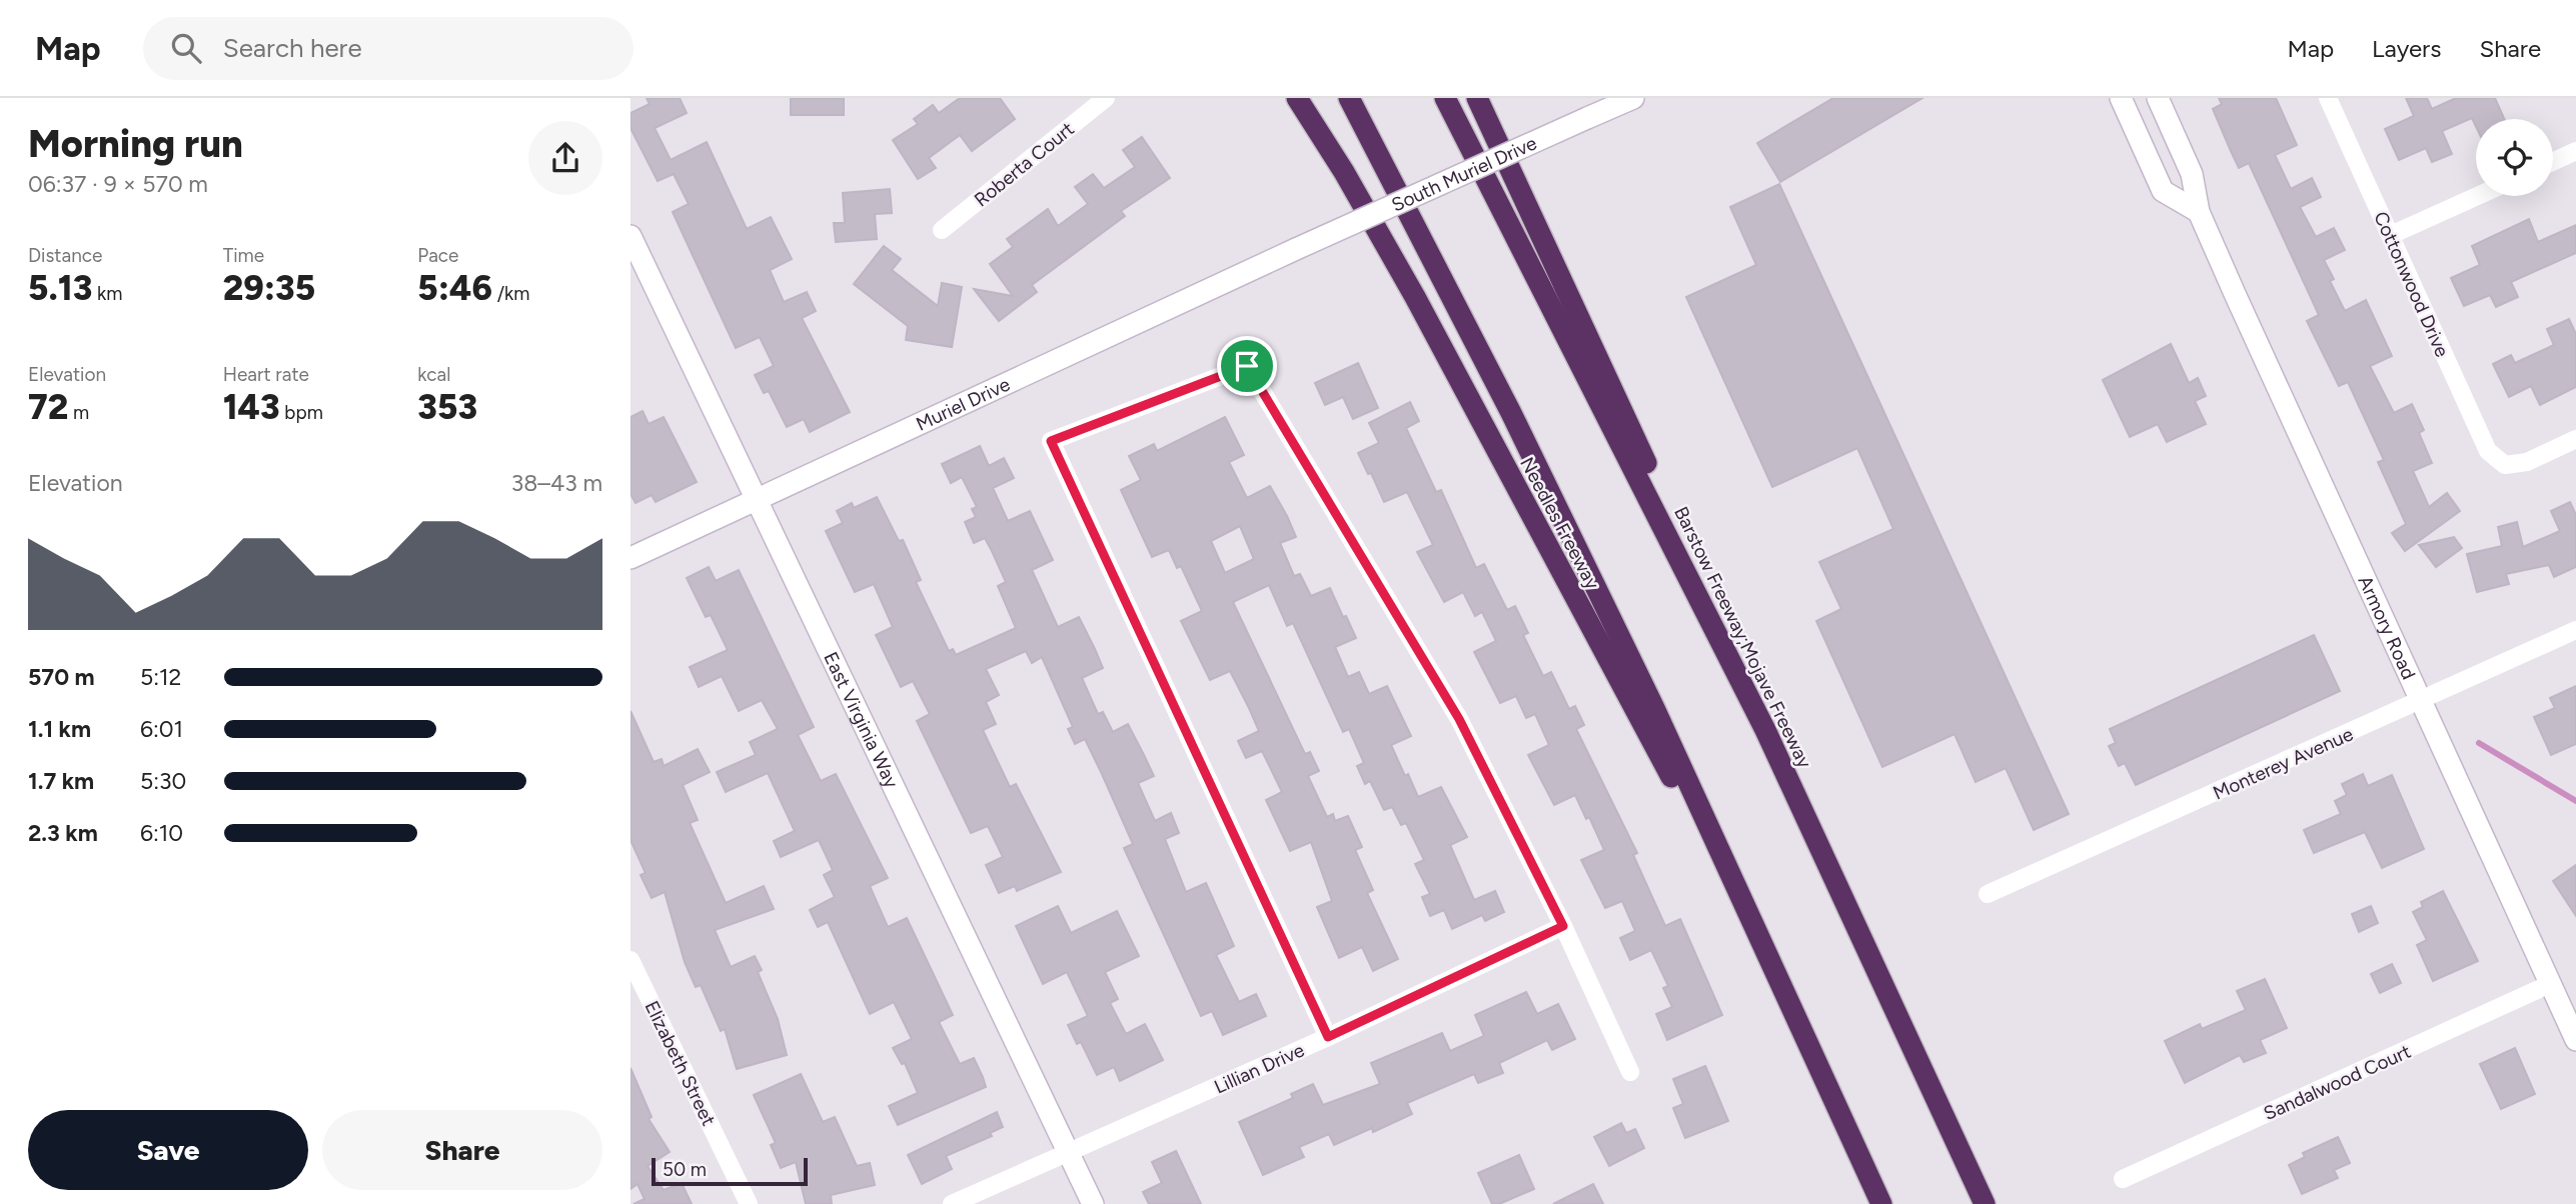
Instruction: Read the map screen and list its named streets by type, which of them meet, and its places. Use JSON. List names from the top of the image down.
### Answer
{
  "streets": {
    "highway": ["Needles Freeway", "Barstow Freeway;Mojave Freeway"],
    "street": [
      "Roberta Court",
      "South Muriel Drive",
      "Cottonwood Drive",
      "Muriel Drive",
      "Armory Road",
      "East Virginia Way",
      "Monterey Avenue",
      "Elizabeth Street",
      "Lillian Drive",
      "Sandalwood Court"
    ]
  },
  "crossings": [
    ["South Muriel Drive", "Muriel Drive"],
    ["Muriel Drive", "East Virginia Way"],
    ["Armory Road", "Monterey Avenue"],
    ["Armory Road", "Sandalwood Court"],
    ["East Virginia Way", "Lillian Drive"]
  ],
  "scale_bar": "50 m",
  "page": {
    "header": "Map",
    "search": "Search here",
    "nav": ["Map", "Layers", "Share"],
    "heading": ["Morning run", "06:37 · 9 × 570 m"],
    "stats": [
      ["Distance", "5.13 km"],
      ["Time", "29:35"],
      ["Pace", "5:46 /km"],
      ["Elevation", "72 m"],
      ["Heart rate", "143 bpm"],
      ["kcal", "353"]
    ],
    "chart": ["Elevation", "38–43 m"],
    "list": [
      {
        "name": "570 m",
        "note": "5:12"
      },
      {
        "name": "1.1 km",
        "note": "6:01"
      },
      {
        "name": "1.7 km",
        "note": "5:30"
      },
      {
        "name": "2.3 km",
        "note": "6:10"
      }
    ],
    "buttons": ["Save", "Share"],
    "scale": "50 m"
  }
}
